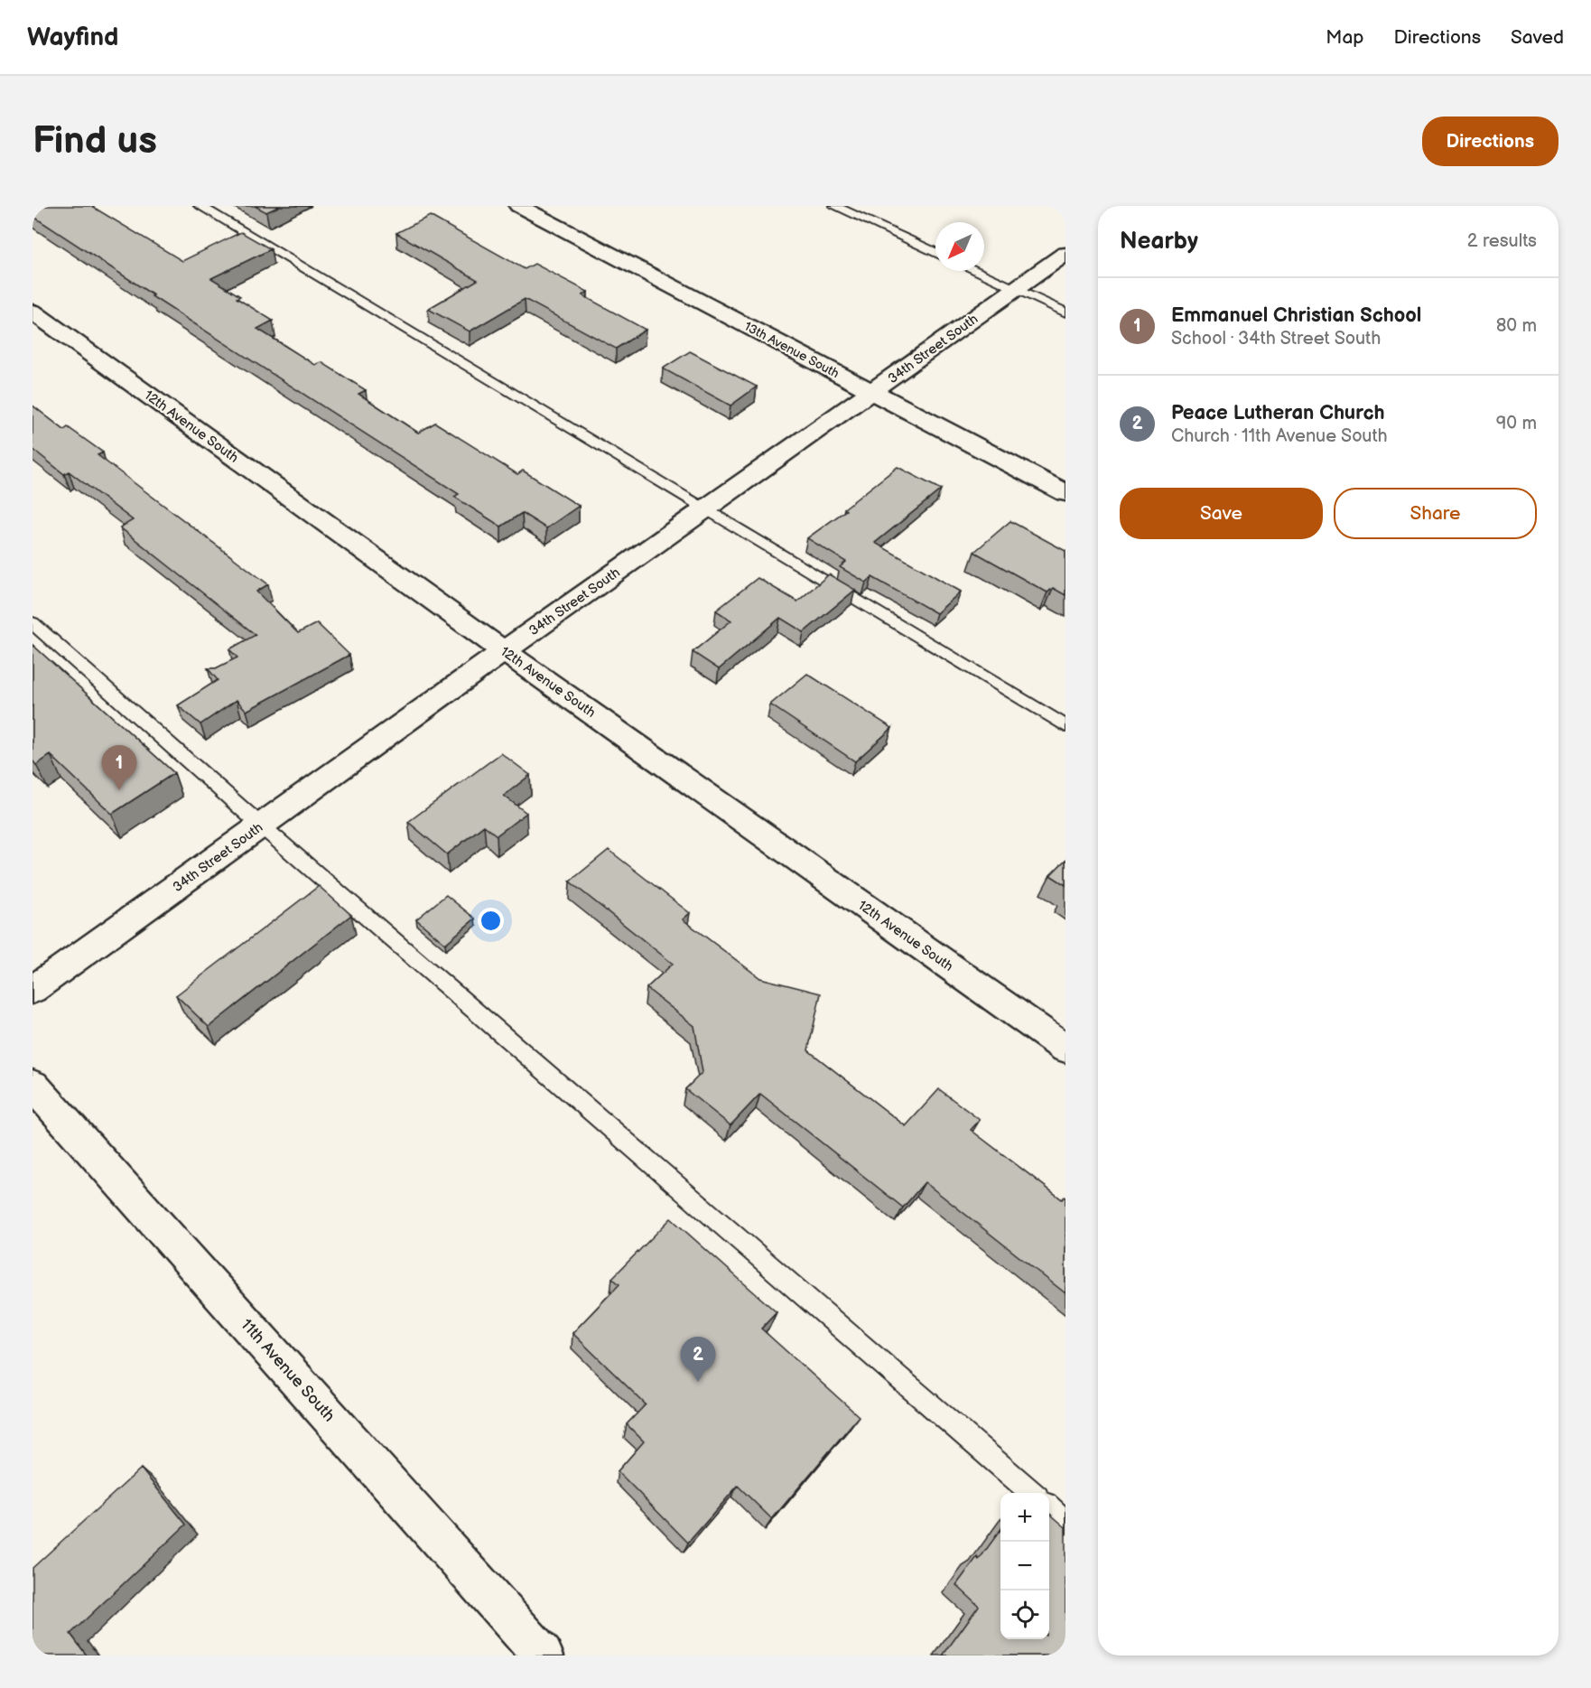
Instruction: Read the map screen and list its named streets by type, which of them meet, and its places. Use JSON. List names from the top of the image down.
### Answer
{
  "streets": {
    "street": [
      "34th Street South",
      "13th Avenue South",
      "12th Avenue South",
      "11th Avenue South"
    ]
  },
  "crossings": [
    ["34th Street South", "13th Avenue South"],
    ["34th Street South", "12th Avenue South"]
  ],
  "north": "bottom left",
  "page": {
    "header": "Wayfind",
    "nav": ["Map", "Directions", "Saved"],
    "buttons": [
      "Directions",
      ["Save", "Share"]
    ],
    "title": "Find us",
    "heading": ["Nearby", "2 results"],
    "list": [
      {
        "mark": "1",
        "name": "Emmanuel Christian School",
        "note": "School · 34th Street South",
        "value": "80 m"
      },
      {
        "mark": "2",
        "name": "Peace Lutheran Church",
        "note": "Church · 11th Avenue South",
        "value": "90 m"
      }
    ],
    "pins": ["1", "2"],
    "map_buttons": ["+", "−"]
  }
}
